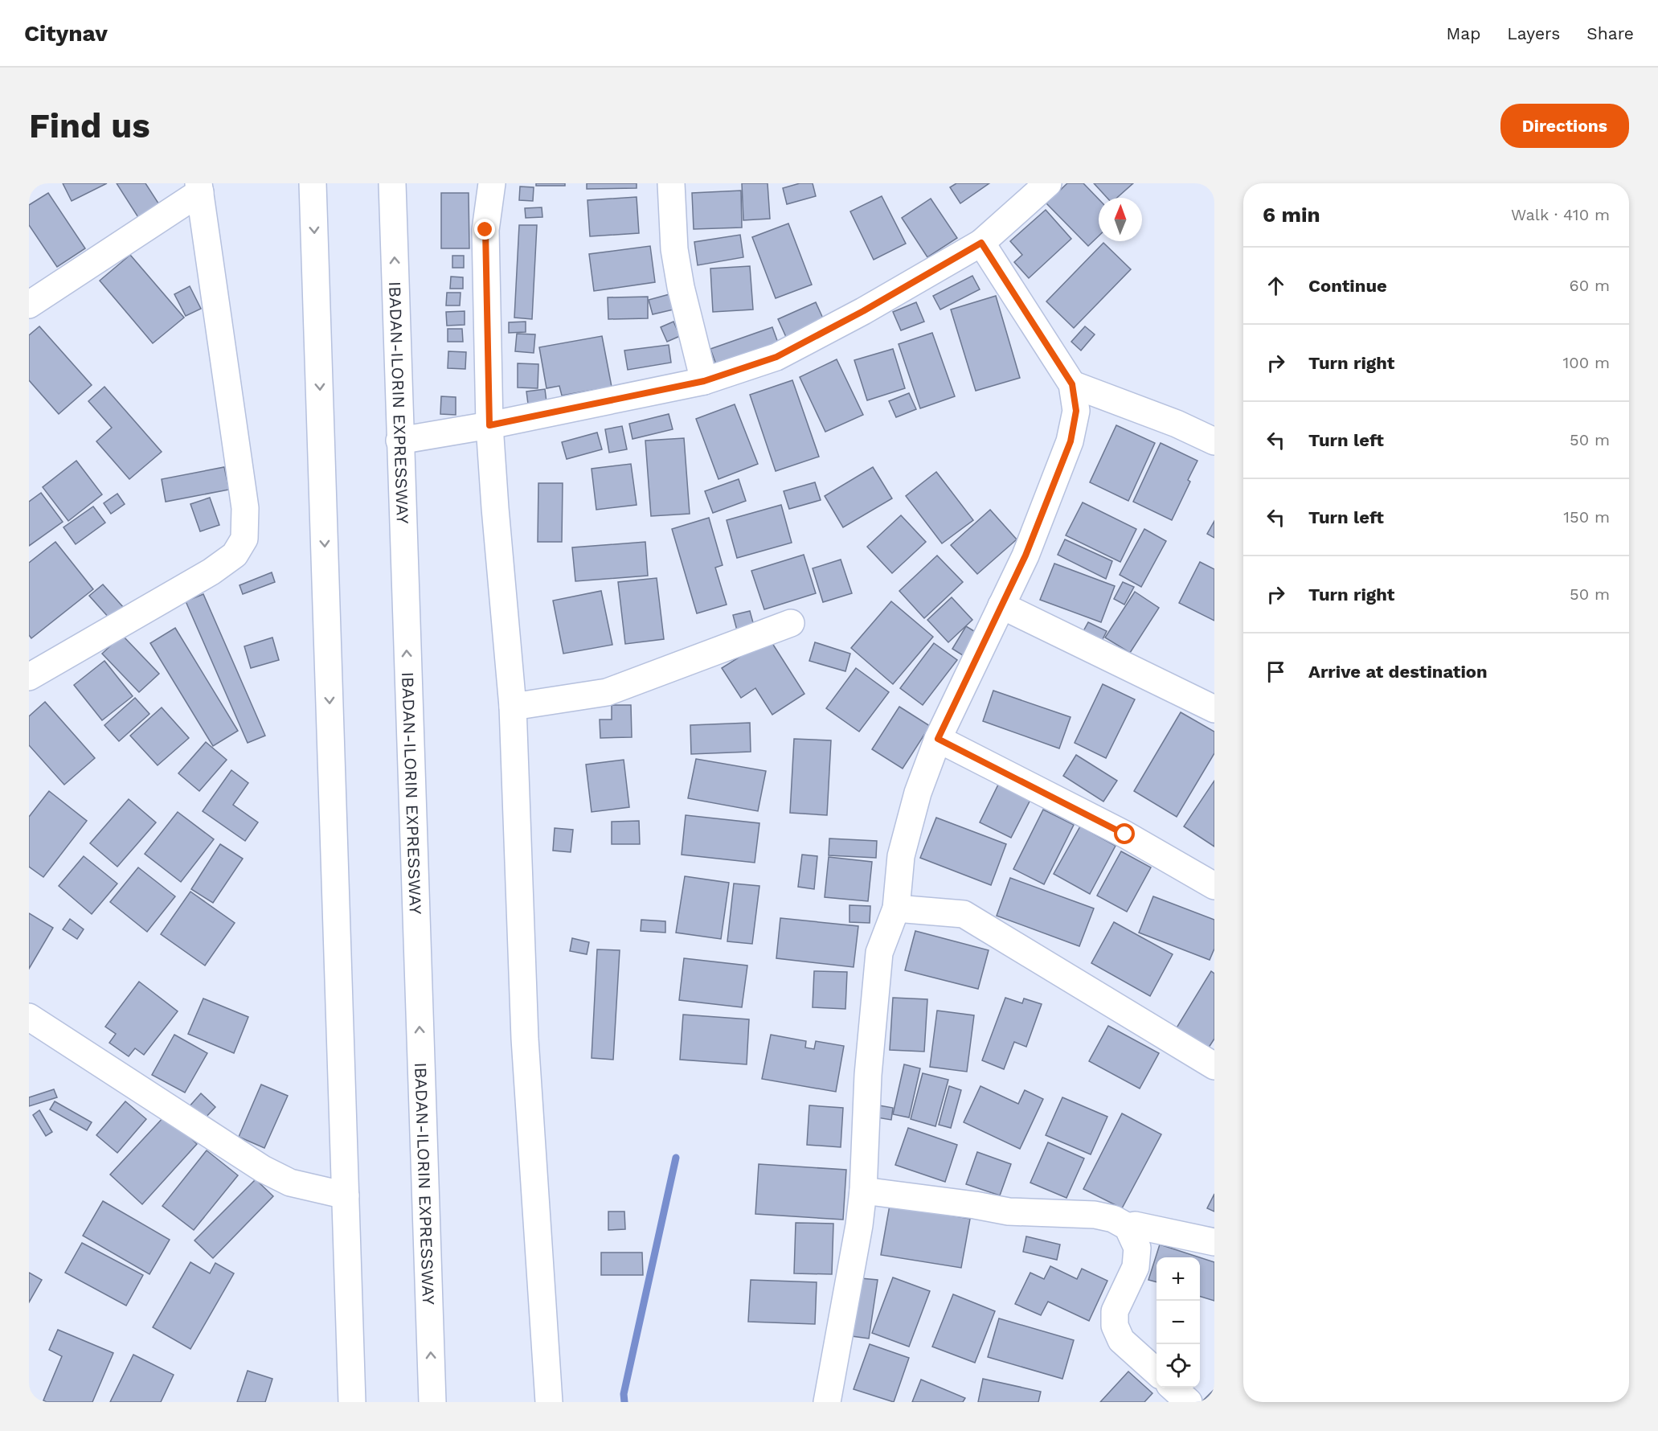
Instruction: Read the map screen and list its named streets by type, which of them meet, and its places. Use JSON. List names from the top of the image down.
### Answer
{
  "streets": {
    "main road": ["IBADAN-ILORIN EXPRESSWAY"]
  },
  "north": "top",
  "page": {
    "header": "Citynav",
    "nav": ["Map", "Layers", "Share"],
    "buttons": "Directions",
    "title": "Find us",
    "heading": ["6 min", "Walk · 410 m"],
    "list": [
      ["Continue", "60 m"],
      ["Turn right", "100 m"],
      ["Turn left", "50 m"],
      ["Turn left", "150 m"],
      ["Turn right", "50 m"],
      "Arrive at destination"
    ],
    "map_buttons": ["+", "−"]
  }
}
